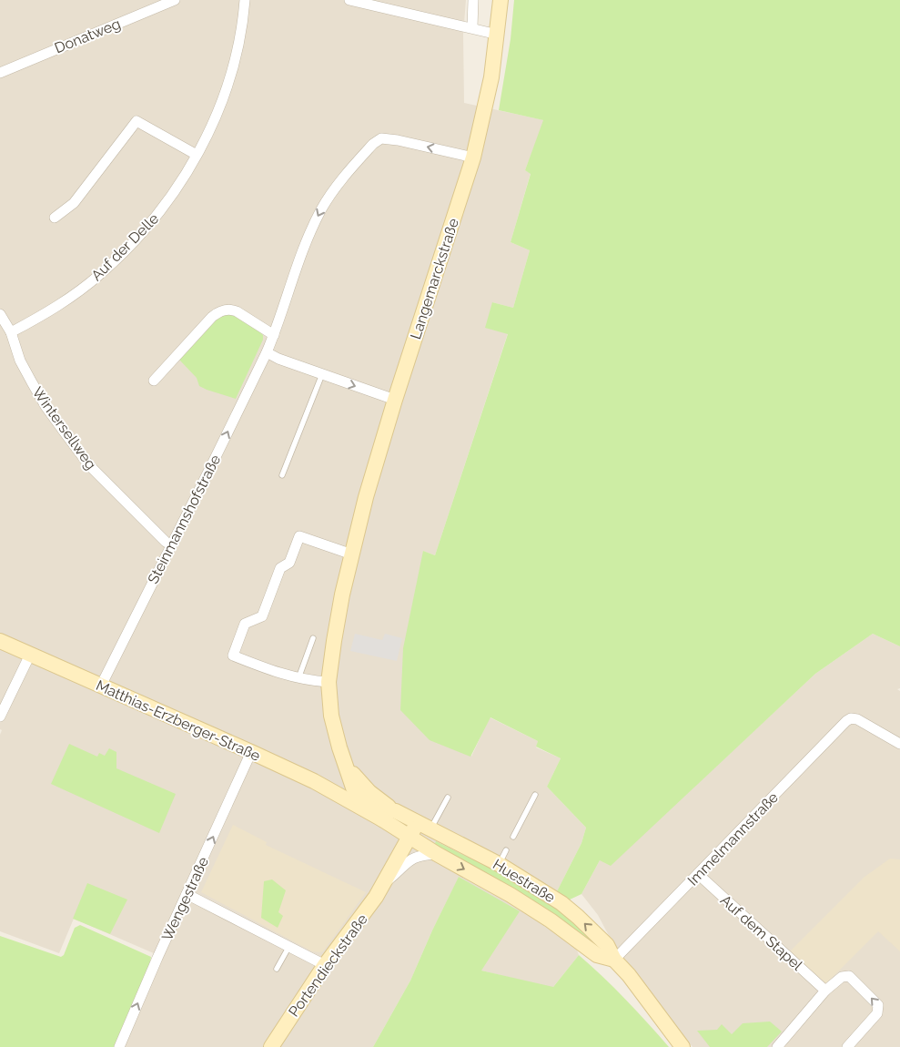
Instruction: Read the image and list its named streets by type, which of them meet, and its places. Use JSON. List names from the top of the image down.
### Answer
{
  "streets": {
    "street": [
      "Donatweg",
      "Auf der Delle",
      "Langemarckstraße",
      "Wintersellweg",
      "Steinmannshofstraße",
      "Matthias-Erzberger-Straße",
      "Immelmannstraße",
      "Huestraße",
      "Wengestraße",
      "Auf dem Stapel",
      "Portendieckstraße"
    ]
  },
  "crossings": [
    ["Auf der Delle", "Wintersellweg"],
    ["Langemarckstraße", "Steinmannshofstraße"],
    ["Langemarckstraße", "Matthias-Erzberger-Straße"],
    ["Langemarckstraße", "Huestraße"],
    ["Langemarckstraße", "Portendieckstraße"],
    ["Wintersellweg", "Steinmannshofstraße"],
    ["Steinmannshofstraße", "Matthias-Erzberger-Straße"],
    ["Matthias-Erzberger-Straße", "Huestraße"],
    ["Matthias-Erzberger-Straße", "Wengestraße"],
    ["Matthias-Erzberger-Straße", "Portendieckstraße"],
    ["Immelmannstraße", "Huestraße"],
    ["Immelmannstraße", "Auf dem Stapel"],
    ["Huestraße", "Portendieckstraße"]
  ],
  "one_way": ["Wengestraße"]
}
